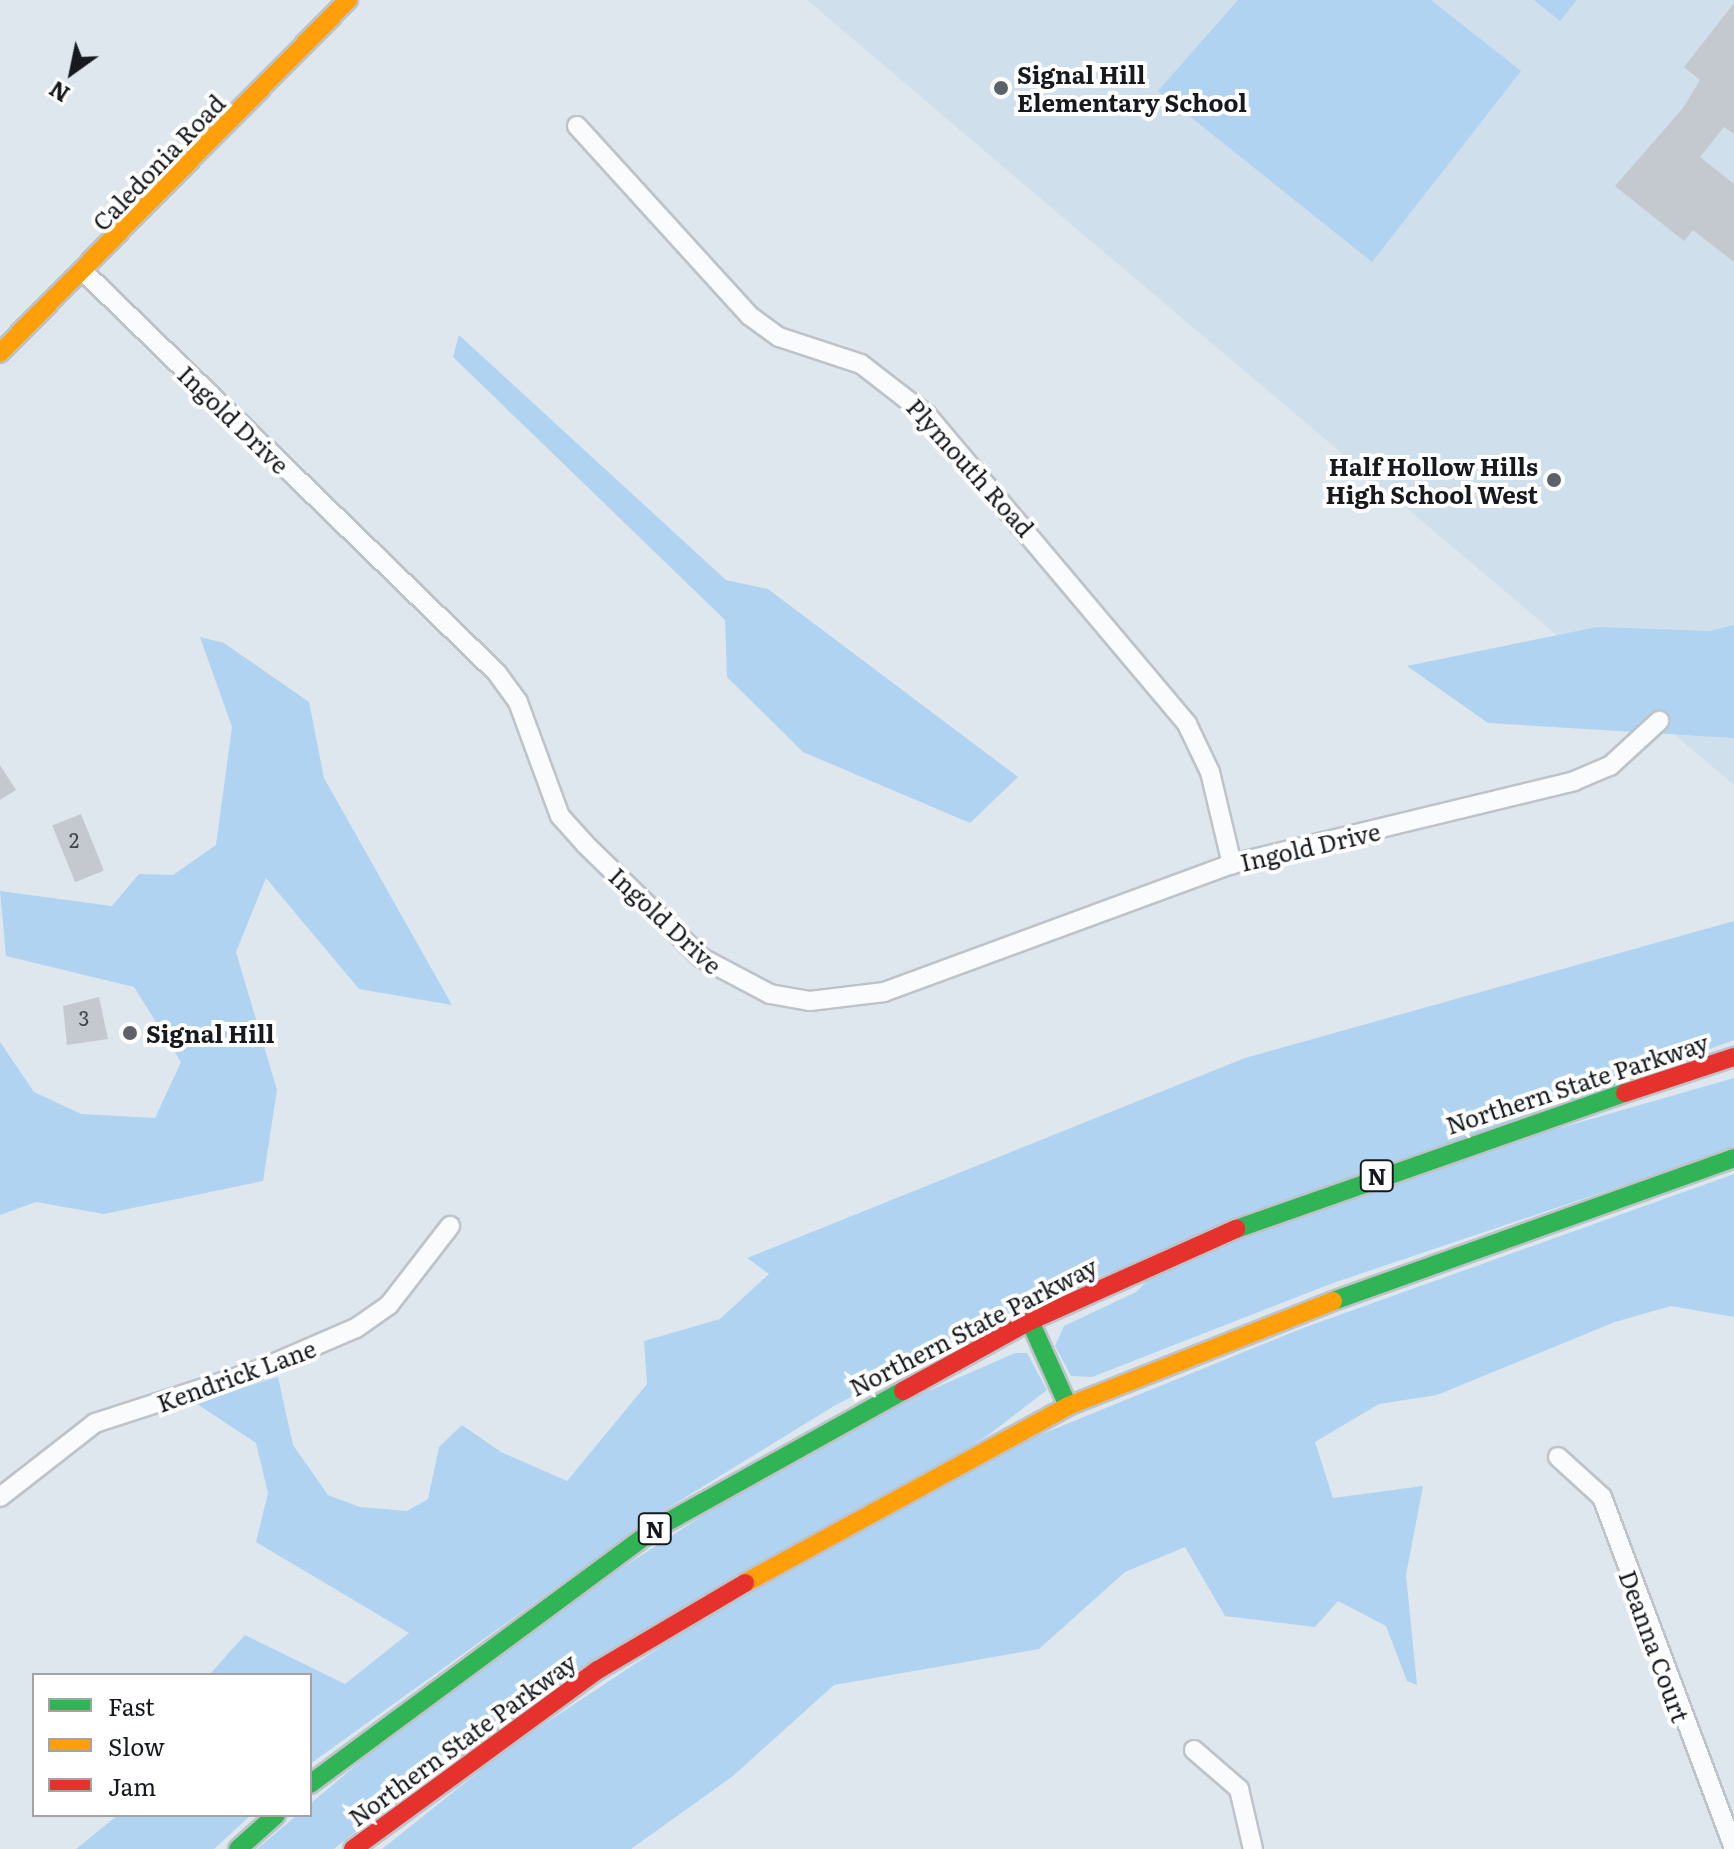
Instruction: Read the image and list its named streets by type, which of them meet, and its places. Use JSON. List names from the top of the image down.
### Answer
{
  "streets": {
    "main road": ["Caledonia Road", "Northern State Parkway", "N"],
    "street": [
      "Ingold Drive",
      "Plymouth Road",
      "Kendrick Lane",
      "Deanna Court"
    ]
  },
  "crossings": [
    ["Caledonia Road", "Ingold Drive"],
    ["Ingold Drive", "Plymouth Road"]
  ],
  "places": ["Signal Hill Elementary School", "Half Hollow Hills High School West", "Signal Hill"],
  "house_numbers": ["2", "3"],
  "legend": ["Fast", "Slow", "Jam"],
  "north": "bottom left"
}
